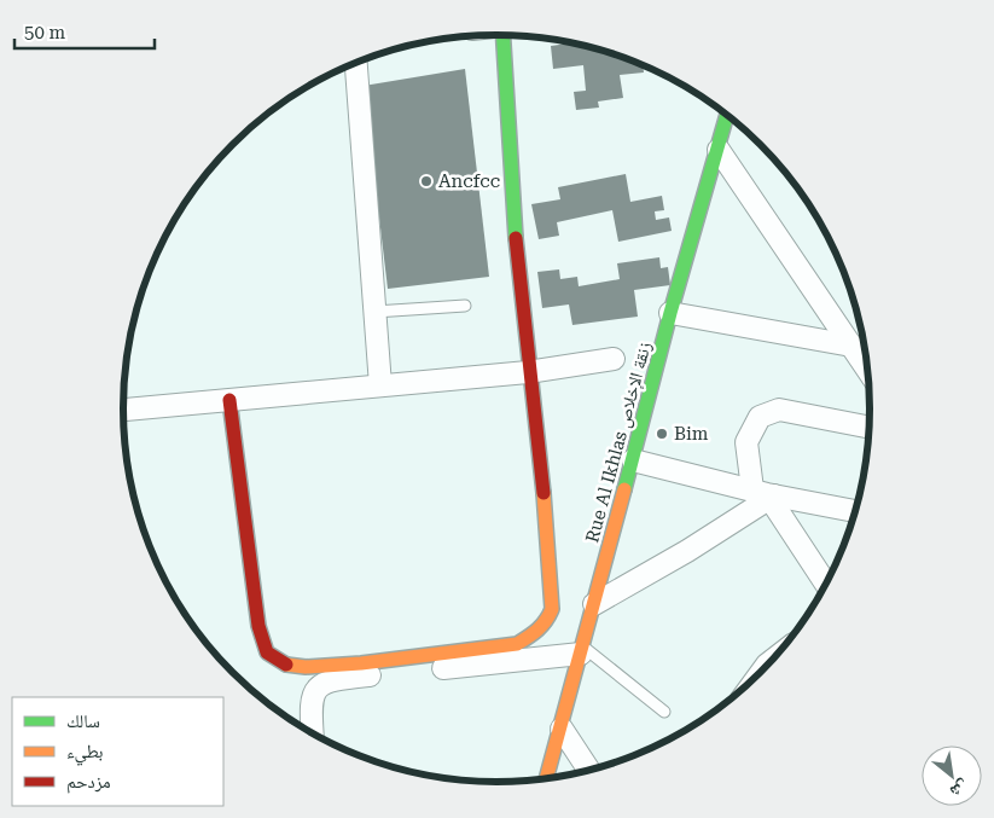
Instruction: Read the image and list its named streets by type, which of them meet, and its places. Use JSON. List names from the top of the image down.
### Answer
{
  "streets": {
    "street": ["Rue Al Ikhlas زنقة الإخلاص"]
  },
  "places": ["Ancfcc", "Bim"],
  "legend": ["سالك", "بطيء", "مزدحم"],
  "scale_bar": "50 m",
  "north": "bottom right"
}
